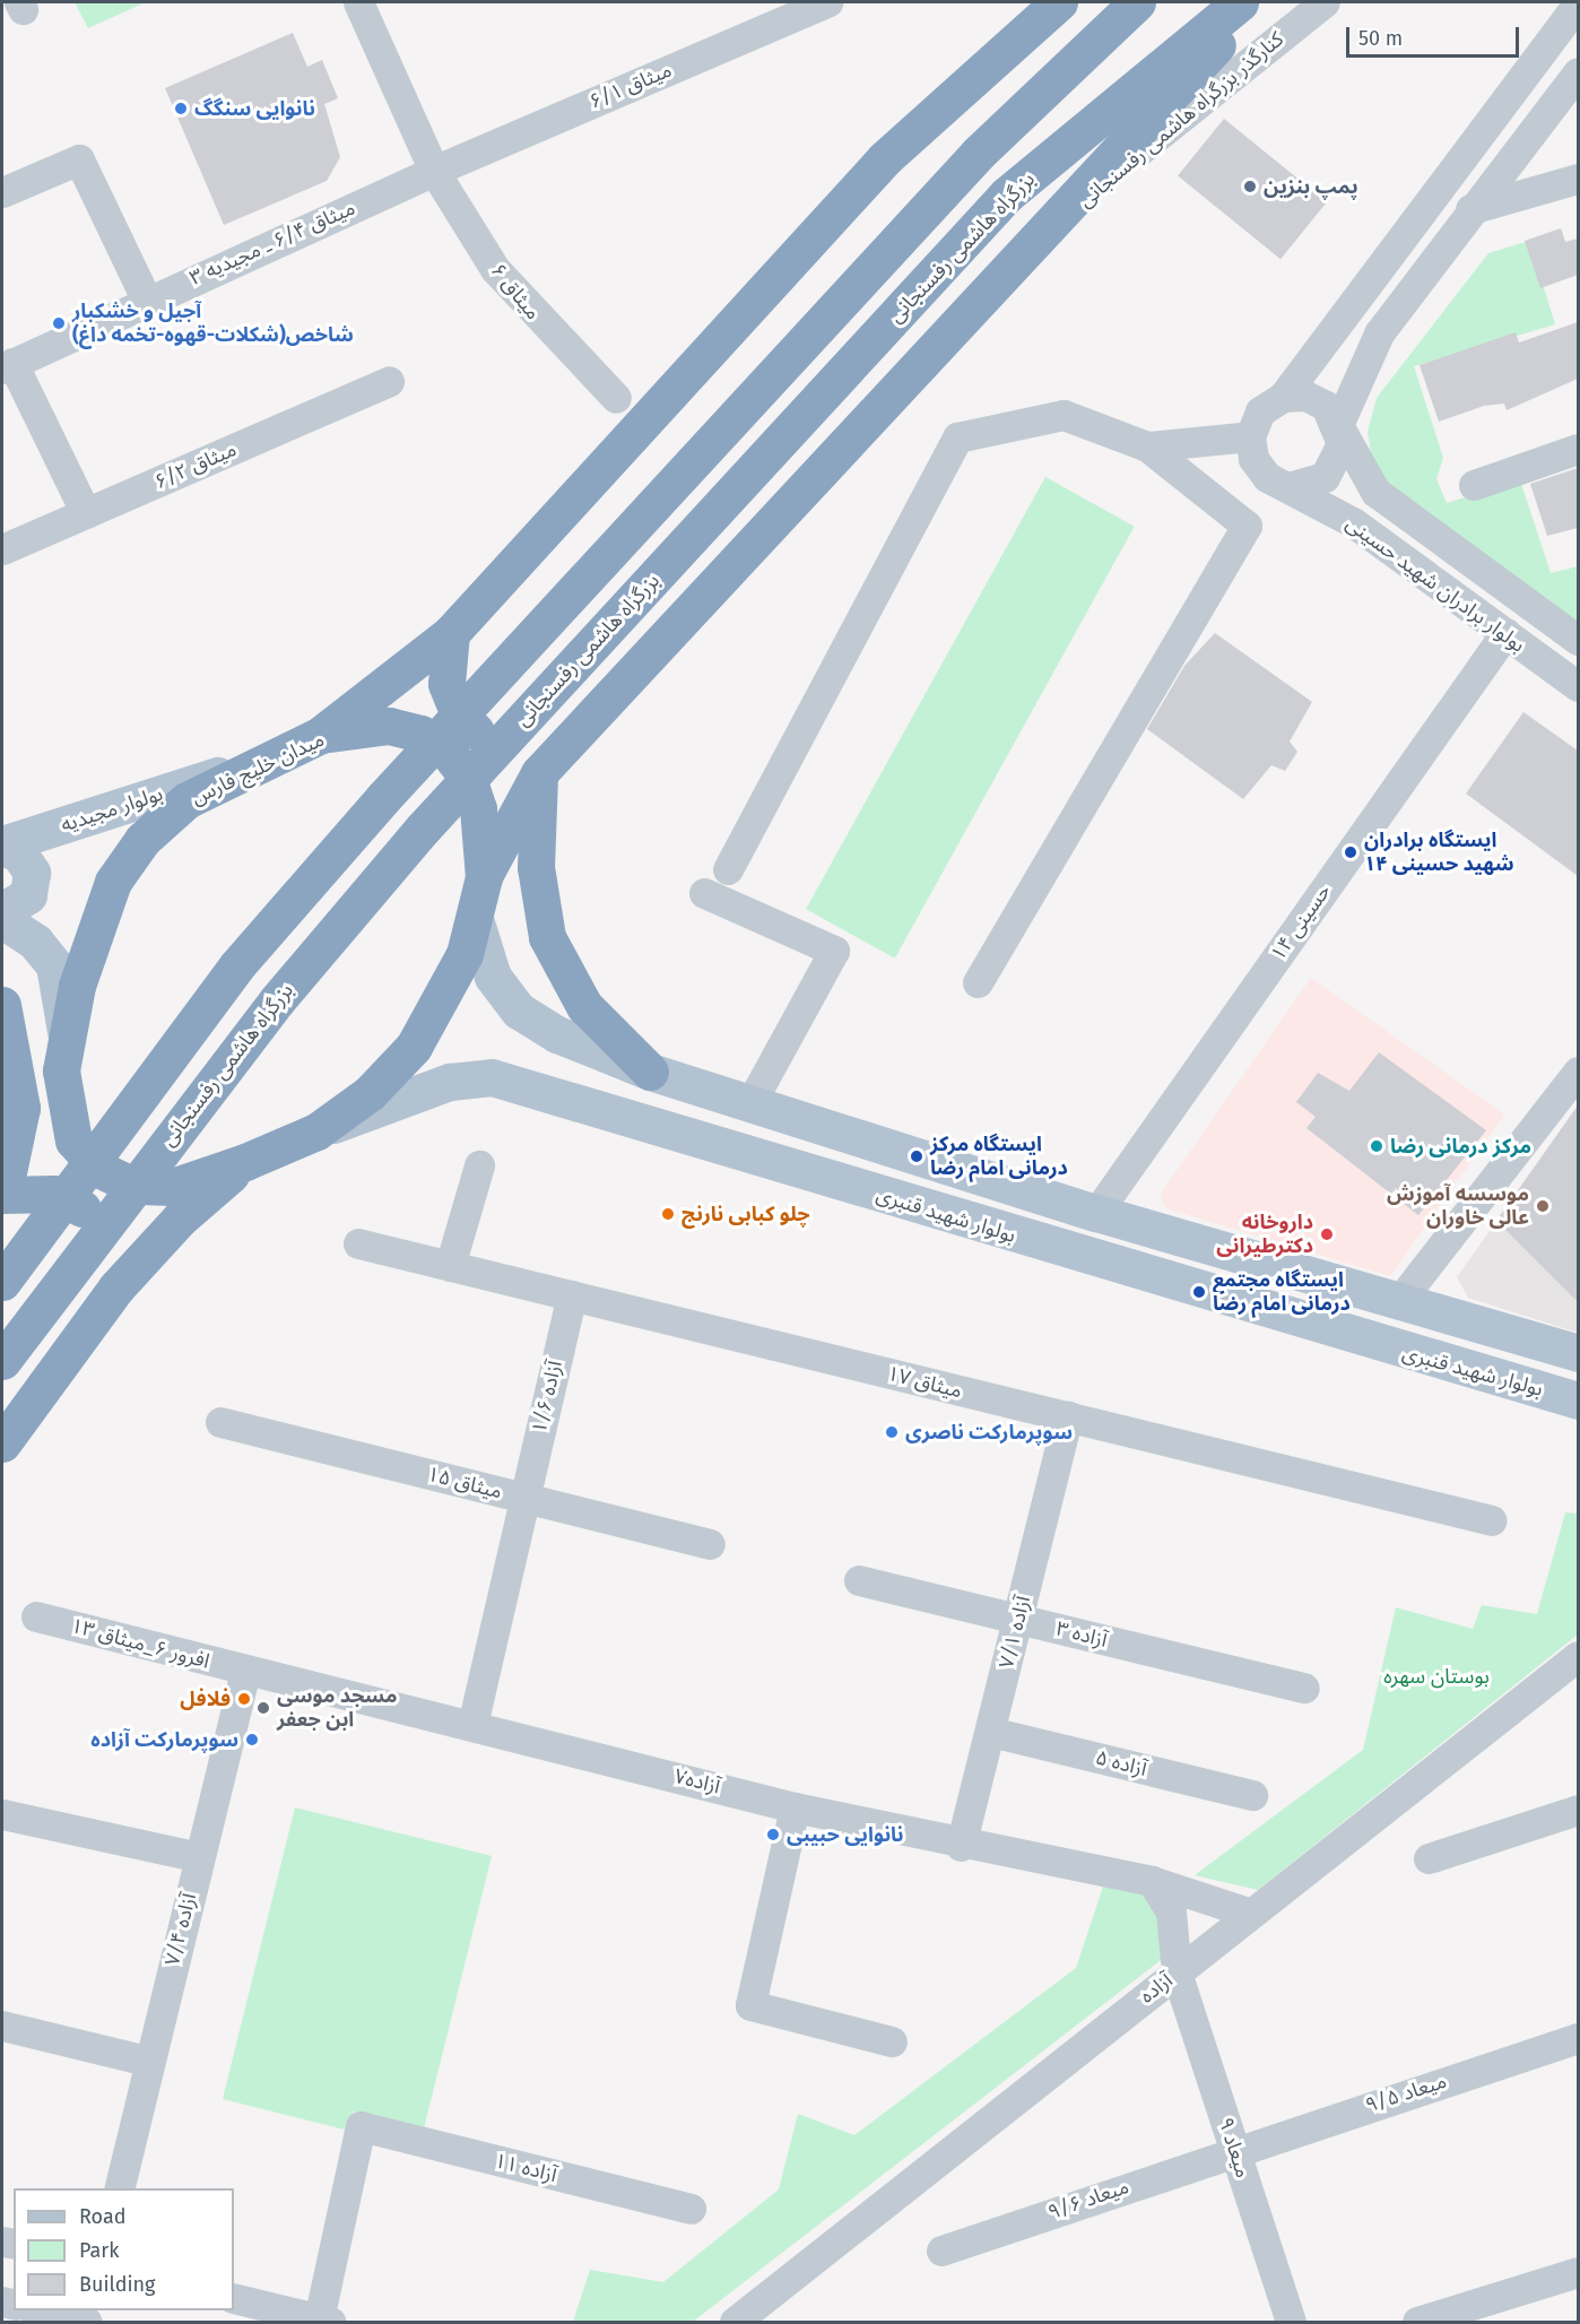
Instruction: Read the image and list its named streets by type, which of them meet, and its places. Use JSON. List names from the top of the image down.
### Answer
{
  "streets": {
    "highway": ["بزرگراه هاشمی رفسنجانی", "میدان خلیج فارس"],
    "main road": ["بولوار مجیدیه", "بولوار شهید قنبری"],
    "street": [
      "میثاق ۶/۱",
      "کنارگذر بزرگراه هاشمی رفسنجانی",
      "میثاق ۶/۴ ـ مجیدیه ۳",
      "میثاق ۶",
      "میثاق ۶/۲",
      "بولوار برادران شهید حسینی",
      "حسینی ۱۴",
      "میثاق ۱۷",
      "آزاده ۱/۶",
      "میثاق ۱۵",
      "آزاده ۷/۱",
      "آزاده ۳",
      "افرور ۶_میثاق ۱۳",
      "آزاده ۵",
      "آزاده۷",
      "آزاده ۷/۴",
      "آزاده",
      "میعاد ۹/۵",
      "میعاد ۹",
      "آزاده ۱۱",
      "میعاد ۹/۶"
    ]
  },
  "crossings": [
    ["میثاق ۶/۱", "میثاق ۶/۴ ـ مجیدیه ۳"],
    ["میثاق ۶/۱", "میثاق ۶"],
    ["میثاق ۶/۴ ـ مجیدیه ۳", "میثاق ۶"],
    ["بولوار برادران شهید حسینی", "حسینی ۱۴"],
    ["میدان خلیج فارس", "بولوار مجیدیه"],
    ["میدان خلیج فارس", "بولوار شهید قنبری"],
    ["میثاق ۱۷", "آزاده ۱/۶"],
    ["میثاق ۱۷", "آزاده ۷/۱"],
    ["آزاده ۱/۶", "میثاق ۱۵"],
    ["آزاده ۱/۶", "آزاده۷"],
    ["آزاده ۷/۱", "آزاده ۳"],
    ["آزاده ۷/۱", "آزاده ۵"],
    ["آزاده ۷/۱", "آزاده۷"],
    ["افرور ۶_میثاق ۱۳", "آزاده۷"],
    ["افرور ۶_میثاق ۱۳", "آزاده ۷/۴"],
    ["آزاده۷", "آزاده ۷/۴"],
    ["آزاده۷", "آزاده"],
    ["آزاده۷", "میعاد ۹"],
    ["آزاده", "میعاد ۹"],
    ["میعاد ۹/۵", "میعاد ۹"],
    ["میعاد ۹/۵", "میعاد ۹/۶"],
    ["میعاد ۹", "میعاد ۹/۶"]
  ],
  "parks": ["بوستان سهره"],
  "places": [
    "نانوایی سنگگ",
    "پمپ بنزین",
    "آجیل و خشکبار شاخص(شکلات-قهوه-تخمه داغ)",
    "ایستگاه برادران شهید حسینی ۱۴",
    "مرکز درمانی رضا",
    "ایستگاه مرکز درمانی امام رضا",
    "موسسه آموزش عالی خاوران",
    "چلو کبابی نارنج",
    "داروخانه دکترطیرانی",
    "ایستگاه مجتمع درمانی امام رضا",
    "سوپرمارکت ناصری",
    "فلافل",
    "مسجد موسی ابن جعفر",
    "سوپرمارکت آزاده",
    "نانوایی حبیبی"
  ],
  "legend": ["Road", "Park", "Building"],
  "scale_bar": "50 m"
}
